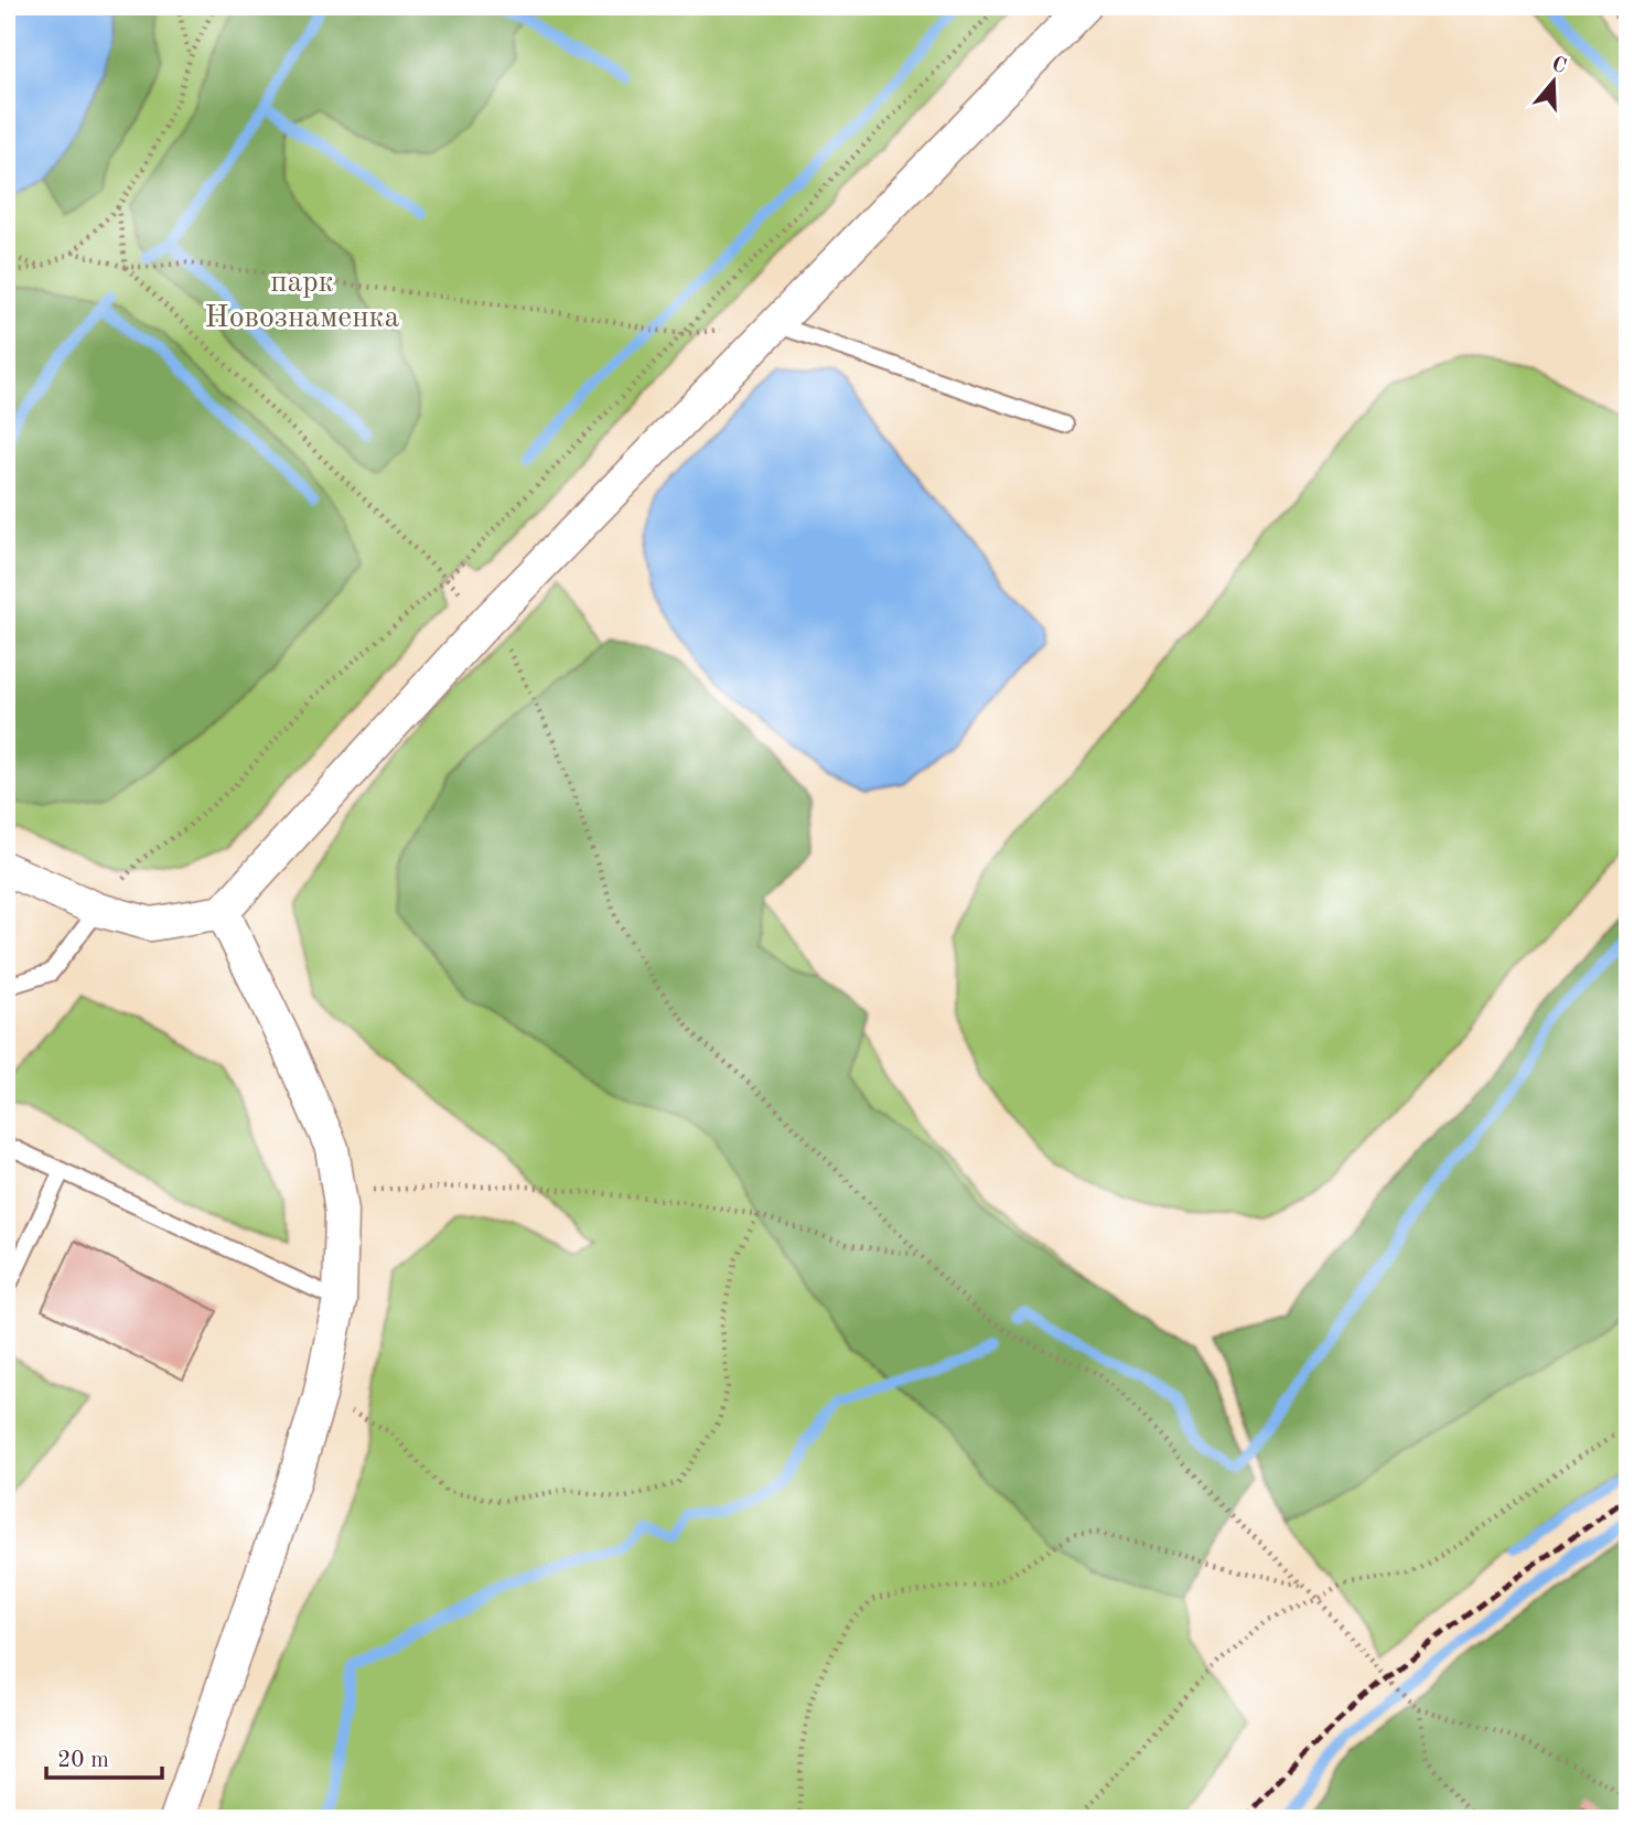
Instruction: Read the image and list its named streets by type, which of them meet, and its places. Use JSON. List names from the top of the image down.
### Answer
{
  "parks": ["парк Новознаменка"],
  "scale_bar": "20 m",
  "north": "top"
}
